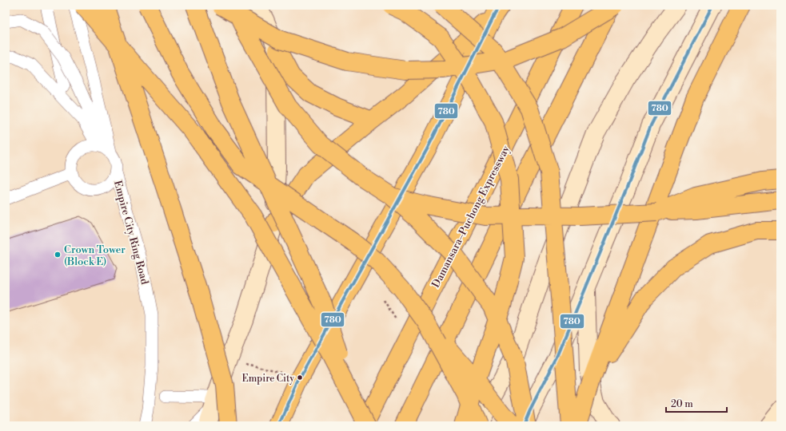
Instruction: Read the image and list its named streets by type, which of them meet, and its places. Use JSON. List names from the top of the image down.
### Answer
{
  "streets": {
    "highway": ["Damansara–Puchong Expressway"],
    "lane": ["Empire City Ring Road"]
  },
  "places": ["Crown Tower (Block E)", "Empire City"],
  "lines": ["transit line 780"],
  "scale_bar": "20 m"
}
